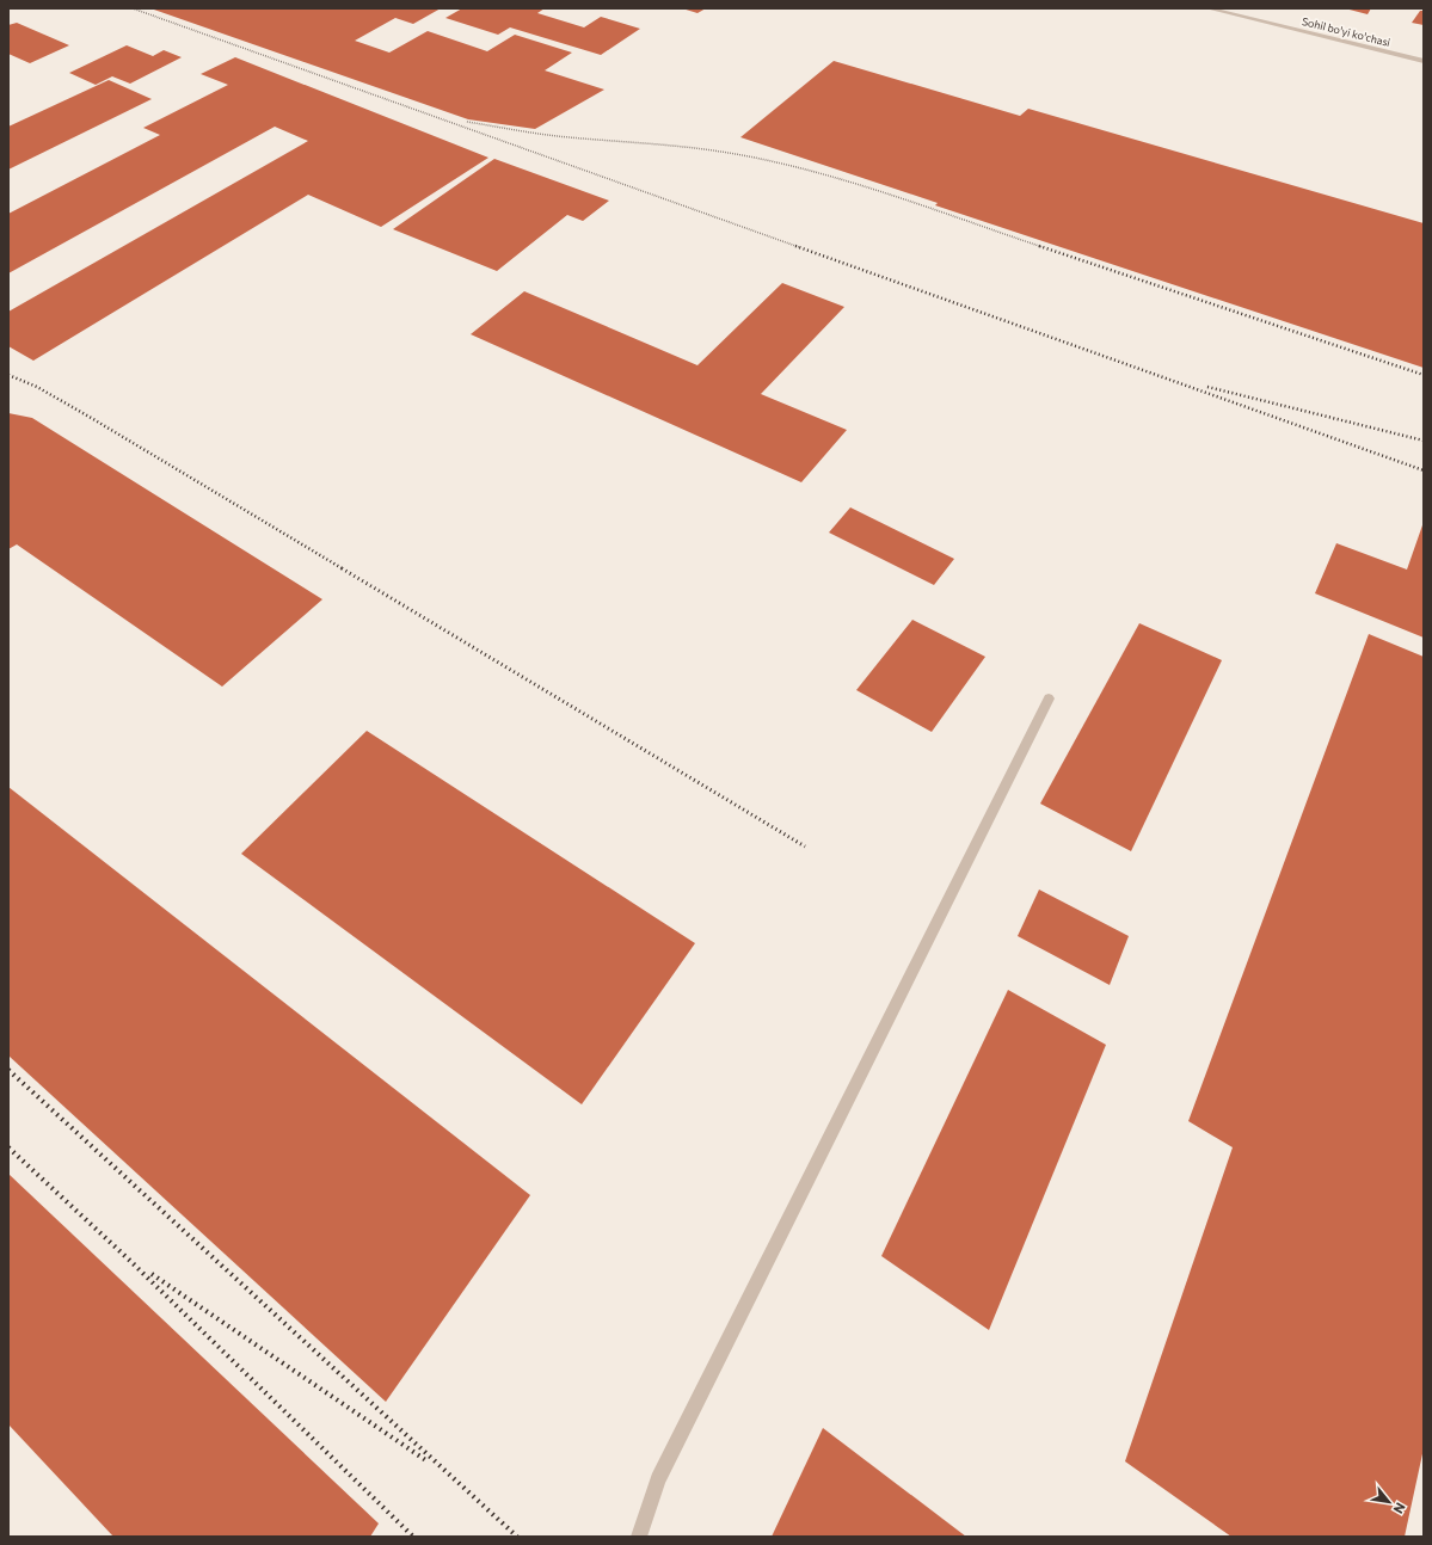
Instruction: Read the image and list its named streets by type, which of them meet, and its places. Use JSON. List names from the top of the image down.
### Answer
{
  "streets": {
    "street": ["Sohil bo'yi ko'chasi"]
  },
  "north": "bottom right"
}
